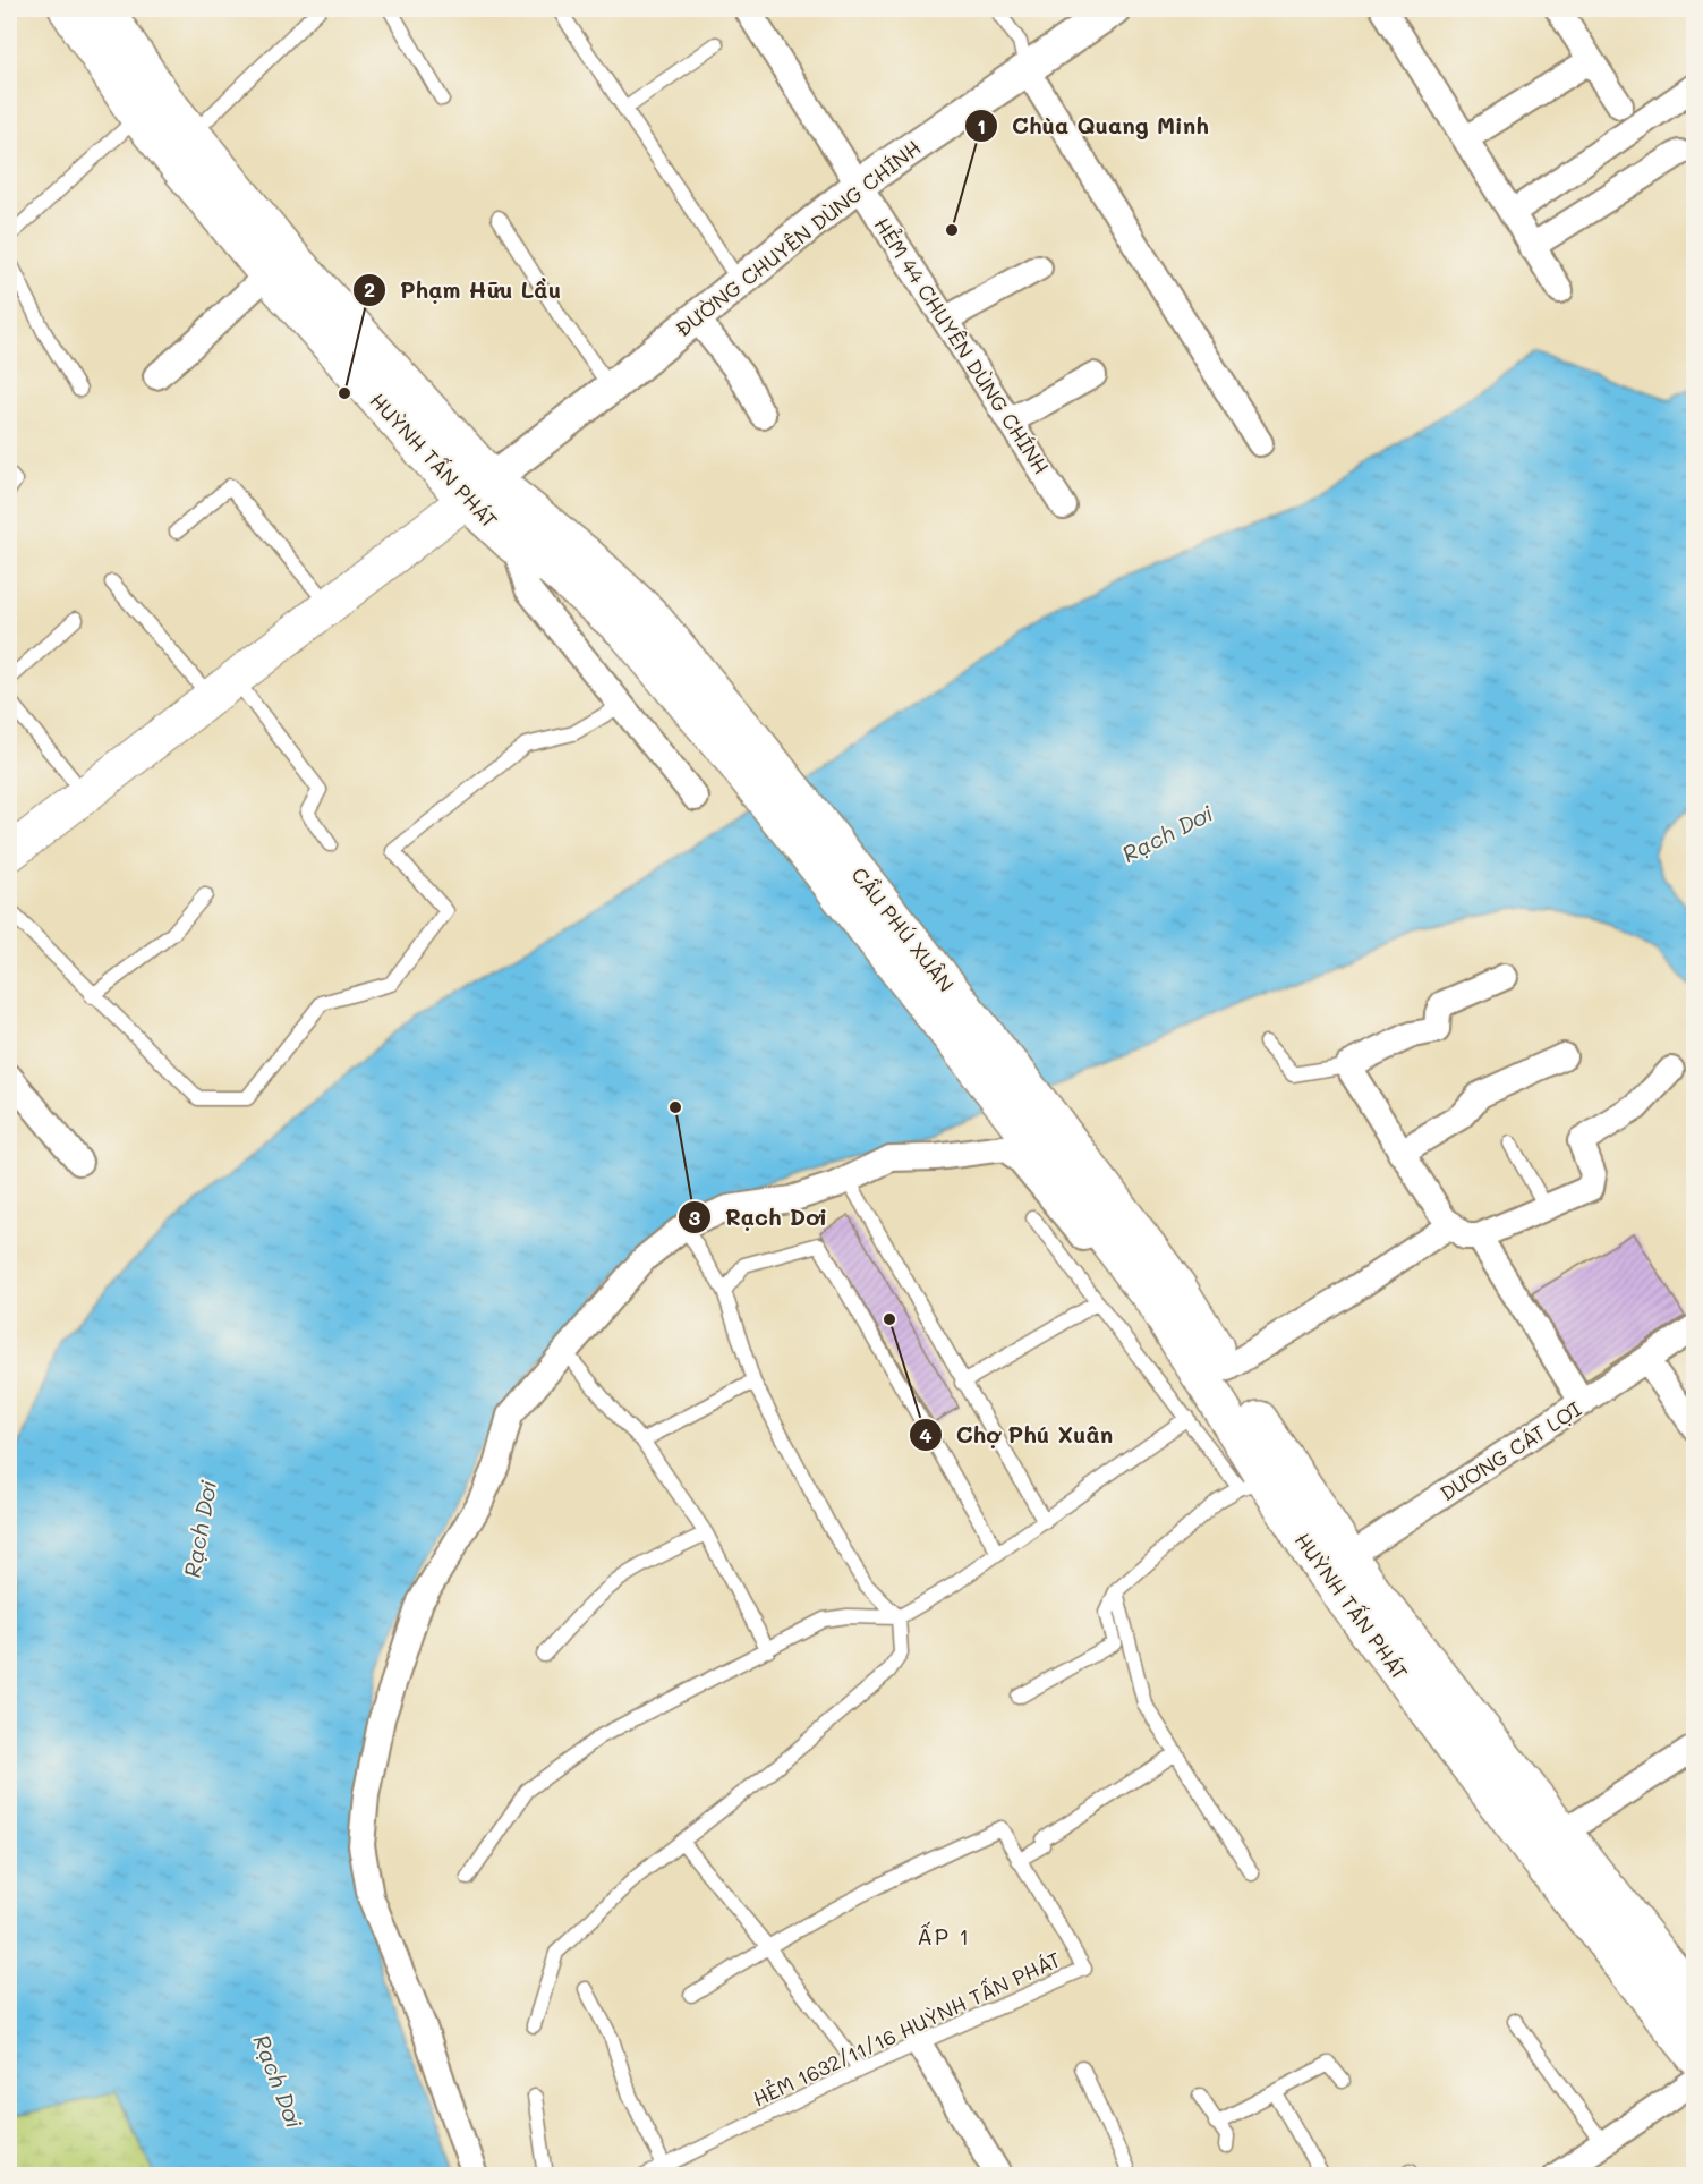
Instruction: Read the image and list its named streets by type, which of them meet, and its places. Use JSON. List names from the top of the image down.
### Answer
{
  "streets": {
    "main road": ["HUỲNH TẤN PHÁT", "CẦU PHÚ XUÂN"],
    "street": ["ĐƯỜNG CHUYÊN DÙNG CHÍNH", "HẺM 44 CHUYÊN DÙNG CHÍNH", "DƯƠNG CÁT LỢI"],
    "lane": ["HẺM 1632/11/16 HUỲNH TẤN PHÁT"]
  },
  "crossings": [
    ["ĐƯỜNG CHUYÊN DÙNG CHÍNH", "HẺM 44 CHUYÊN DÙNG CHÍNH"],
    ["ĐƯỜNG CHUYÊN DÙNG CHÍNH", "HUỲNH TẤN PHÁT"],
    ["HUỲNH TẤN PHÁT", "CẦU PHÚ XUÂN"],
    ["HUỲNH TẤN PHÁT", "DƯƠNG CÁT LỢI"]
  ],
  "districts": ["ẤP 1"],
  "water": ["Rạch Dơi"],
  "places": [
    "Chùa Quang Minh",
    "Phạm Hữu Lầu",
    "Rạch Dơi",
    "Chợ Phú Xuân"
  ]
}
